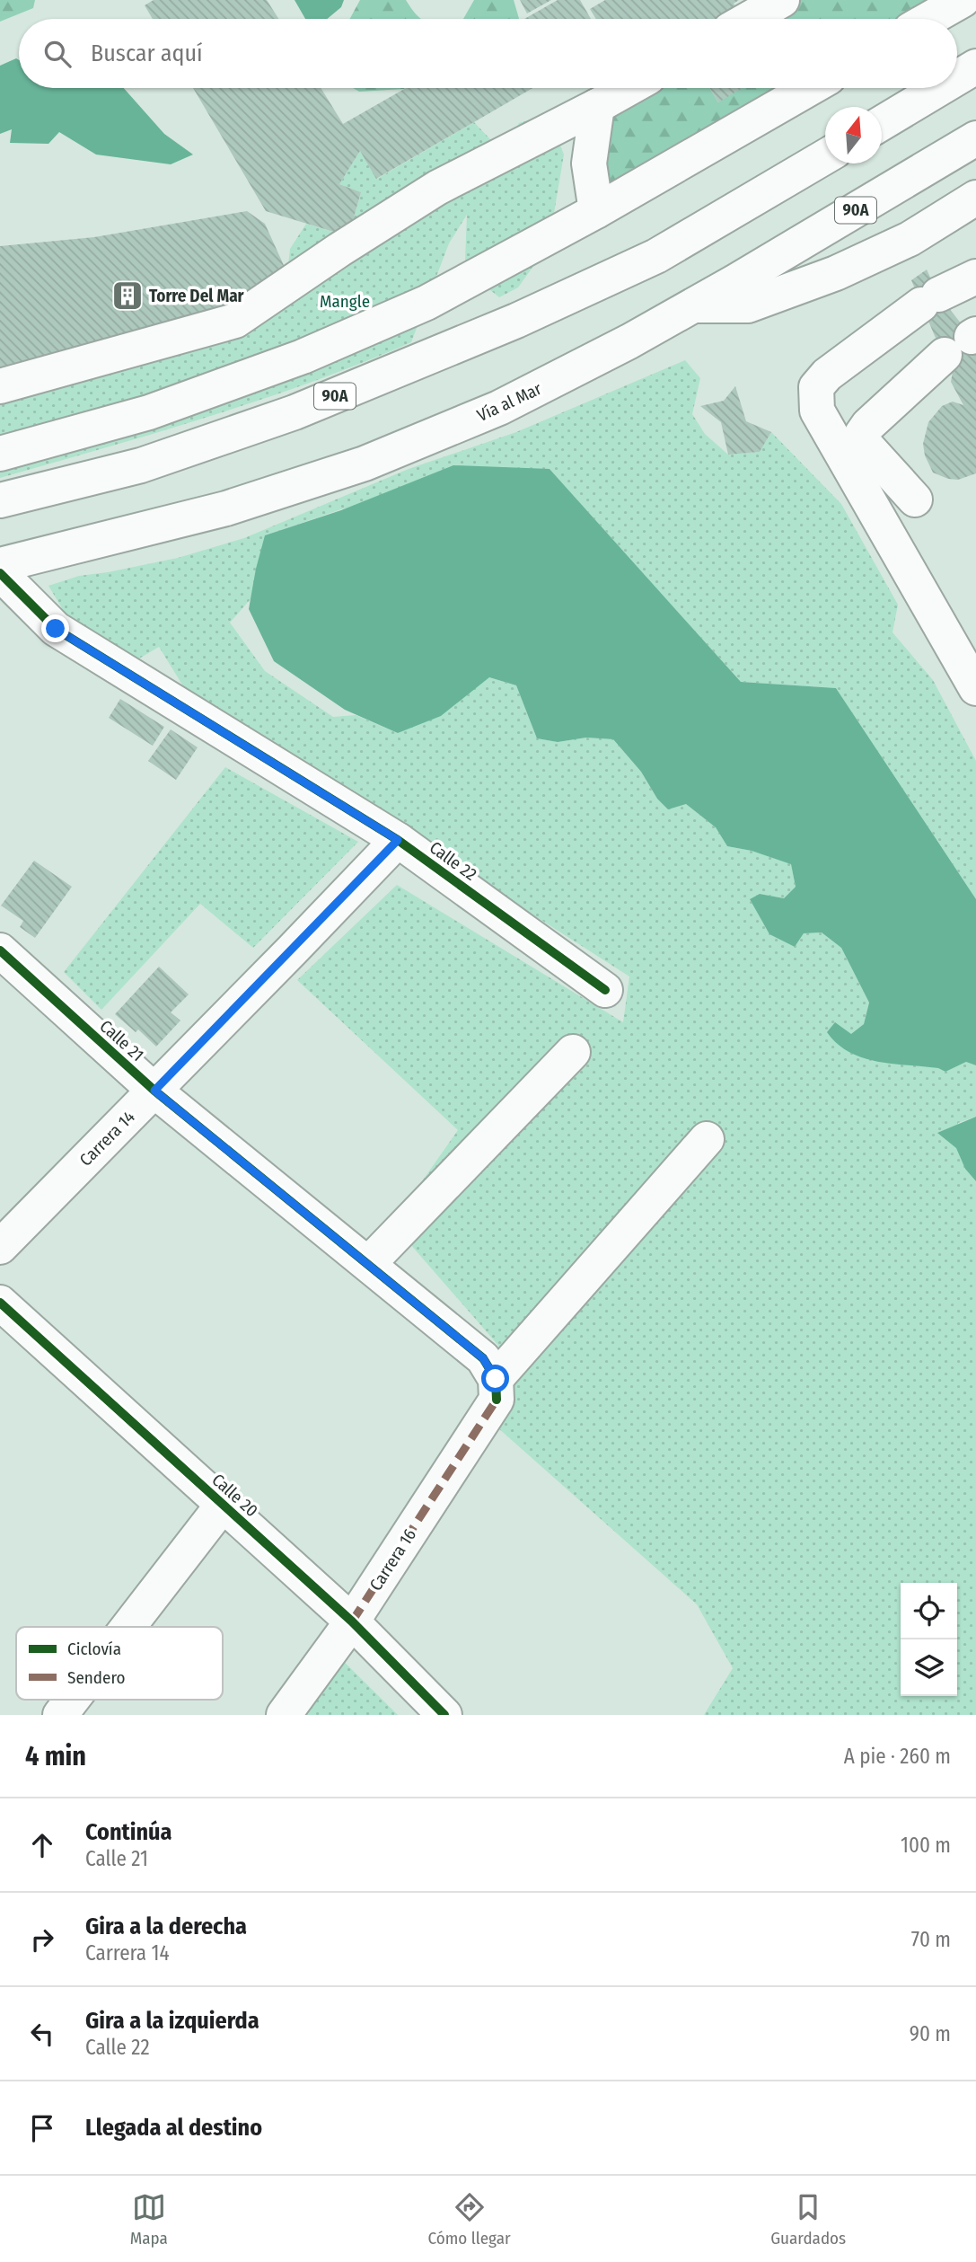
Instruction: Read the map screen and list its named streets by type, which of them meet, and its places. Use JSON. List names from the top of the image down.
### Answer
{
  "streets": {
    "main road": [
      "90A",
      "Vía al Mar",
      "Calle 22",
      "Calle 21",
      "Carrera 14",
      "Calle 20",
      "Carrera 16"
    ]
  },
  "crossings": [
    ["Calle 22", "Carrera 14"],
    ["Calle 21", "Carrera 14"],
    ["Calle 21", "Carrera 16"],
    ["Calle 20", "Carrera 16"]
  ],
  "parks": ["Mangle"],
  "places": {
    "building": ["Torre Del Mar"]
  },
  "legend": ["Ciclovía", "Sendero"],
  "north": "top",
  "page": {
    "search": "Buscar aquí",
    "heading": ["4 min", "A pie · 260 m"],
    "list": [
      ["Continúa", "Calle 21", "100 m"],
      ["Gira a la derecha", "Carrera 14", "70 m"],
      ["Gira a la izquierda", "Calle 22", "90 m"],
      "Llegada al destino"
    ],
    "nav": ["Mapa", "Cómo llegar", "Guardados"]
  }
}
